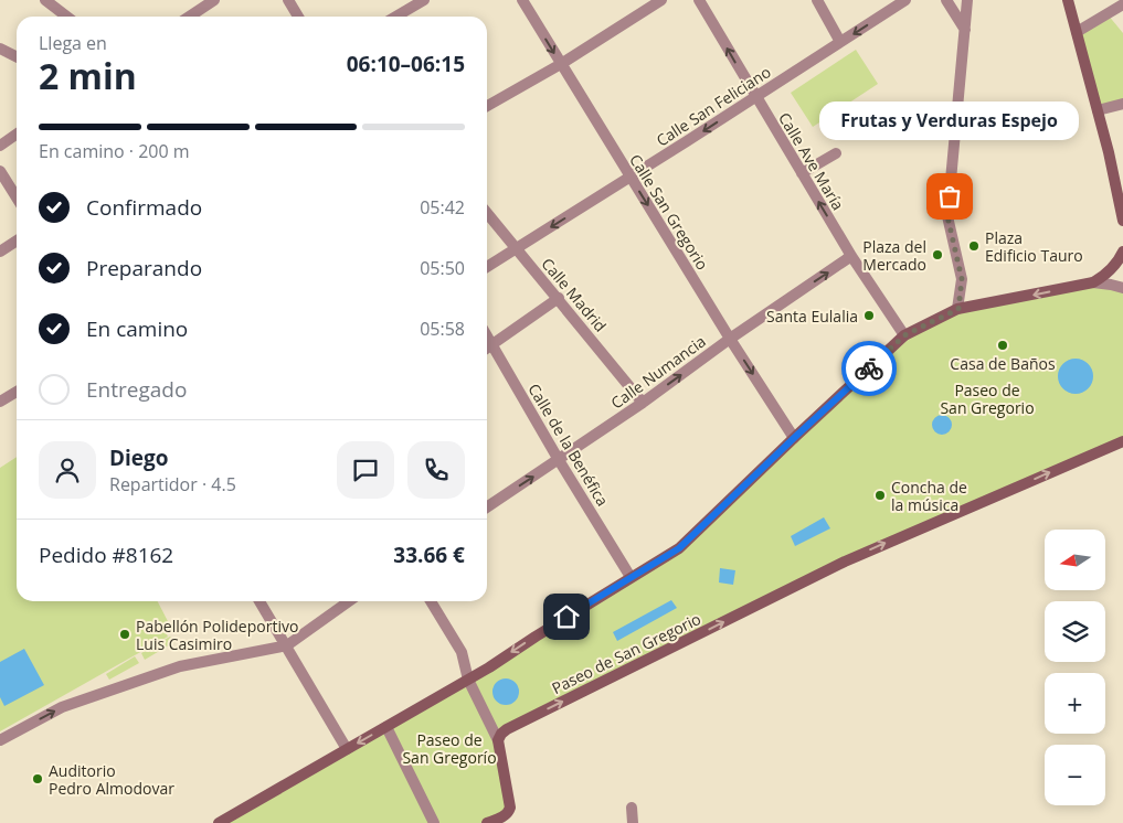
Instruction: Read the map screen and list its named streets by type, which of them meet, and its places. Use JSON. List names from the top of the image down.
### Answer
{
  "streets": {
    "main road": ["Paseo de San Gregorio"],
    "street": [
      "Calle San Feliciano",
      "Calle Ave María",
      "Calle San Gregorio",
      "Calle Madrid",
      "Calle Numancia",
      "Calle de la Benéfica"
    ]
  },
  "crossings": [
    ["Calle San Feliciano", "Calle Ave María"],
    ["Calle San Feliciano", "Calle San Gregorio"],
    ["Calle San Feliciano", "Calle Madrid"],
    ["Calle Ave María", "Calle Numancia"],
    ["Calle San Gregorio", "Calle Numancia"],
    ["Calle Madrid", "Calle Numancia"],
    ["Calle Numancia", "Calle de la Benéfica"]
  ],
  "one_way": [
    "Calle San Feliciano",
    "Calle Ave María",
    "Calle San Gregorio",
    "Calle Numancia"
  ],
  "parks": ["Paseo de San Gregorio", "Paseo de San Gregorío"],
  "places": [
    "Frutas y Verduras Espejo",
    "Plaza Edificio Tauro",
    "Plaza del Mercado",
    "Santa Eulalia",
    "Casa de Baños",
    "Concha de la música",
    "Pabellón Polideportivo Luis Casimiro",
    "Auditorio Pedro Almodovar"
  ],
  "north": "left",
  "page": {
    "heading": ["2 min", "Llega en", "06:10–06:15"],
    "panel": [
      "Diego",
      "Repartidor · 4.5",
      "Pedido #8162",
      "33.66 €"
    ],
    "bubble": "Frutas y Verduras Espejo",
    "bar": "En camino · 200 m",
    "list": [
      ["Confirmado", "05:42"],
      ["Preparando", "05:50"],
      ["En camino", "05:58"],
      "Entregado"
    ],
    "map_buttons": ["+", "−"]
  }
}
